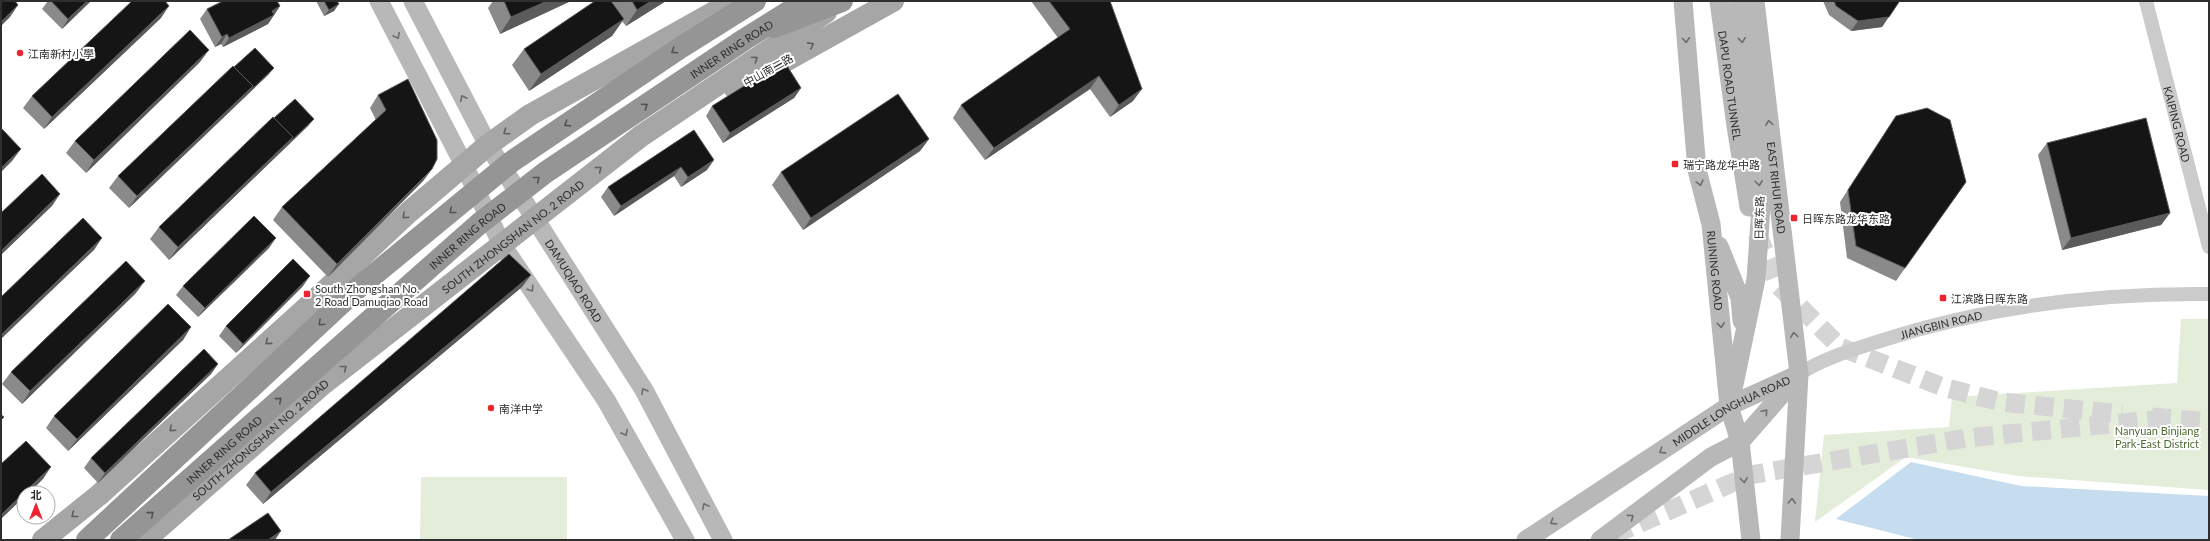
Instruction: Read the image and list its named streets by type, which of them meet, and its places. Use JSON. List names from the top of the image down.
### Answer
{
  "streets": {
    "highway": ["INNER RING ROAD"],
    "main road": [
      "中山南二路",
      "DAPU ROAD TUNNEL",
      "EAST RIHUI ROAD",
      "日晖东路",
      "SOUTH ZHONGSHAN NO. 2 ROAD",
      "RUINING ROAD",
      "DAMUQIAO ROAD",
      "MIDDLE LONGHUA ROAD"
    ],
    "street": ["KAIPING ROAD", "JIANGBIN ROAD"]
  },
  "crossings": [
    ["中山南二路", "SOUTH ZHONGSHAN NO. 2 ROAD"],
    ["EAST RIHUI ROAD", "JIANGBIN ROAD"],
    ["EAST RIHUI ROAD", "MIDDLE LONGHUA ROAD"],
    ["日晖东路", "RUINING ROAD"],
    ["日晖东路", "MIDDLE LONGHUA ROAD"],
    ["SOUTH ZHONGSHAN NO. 2 ROAD", "DAMUQIAO ROAD"],
    ["RUINING ROAD", "MIDDLE LONGHUA ROAD"],
    ["JIANGBIN ROAD", "MIDDLE LONGHUA ROAD"]
  ],
  "one_way": ["EAST RIHUI ROAD", "RUINING ROAD"],
  "parks": ["Nanyuan Binjiang Park-East District"],
  "places": {
    "other": ["江南新村小學", "南洋中学"],
    "transit": [
      "瑞宁路龙华中路",
      "日晖东路龙华东路",
      "South Zhongshan No. 2 Road Damuqiao Road",
      "江滨路日晖东路"
    ]
  },
  "north": "top"
}
